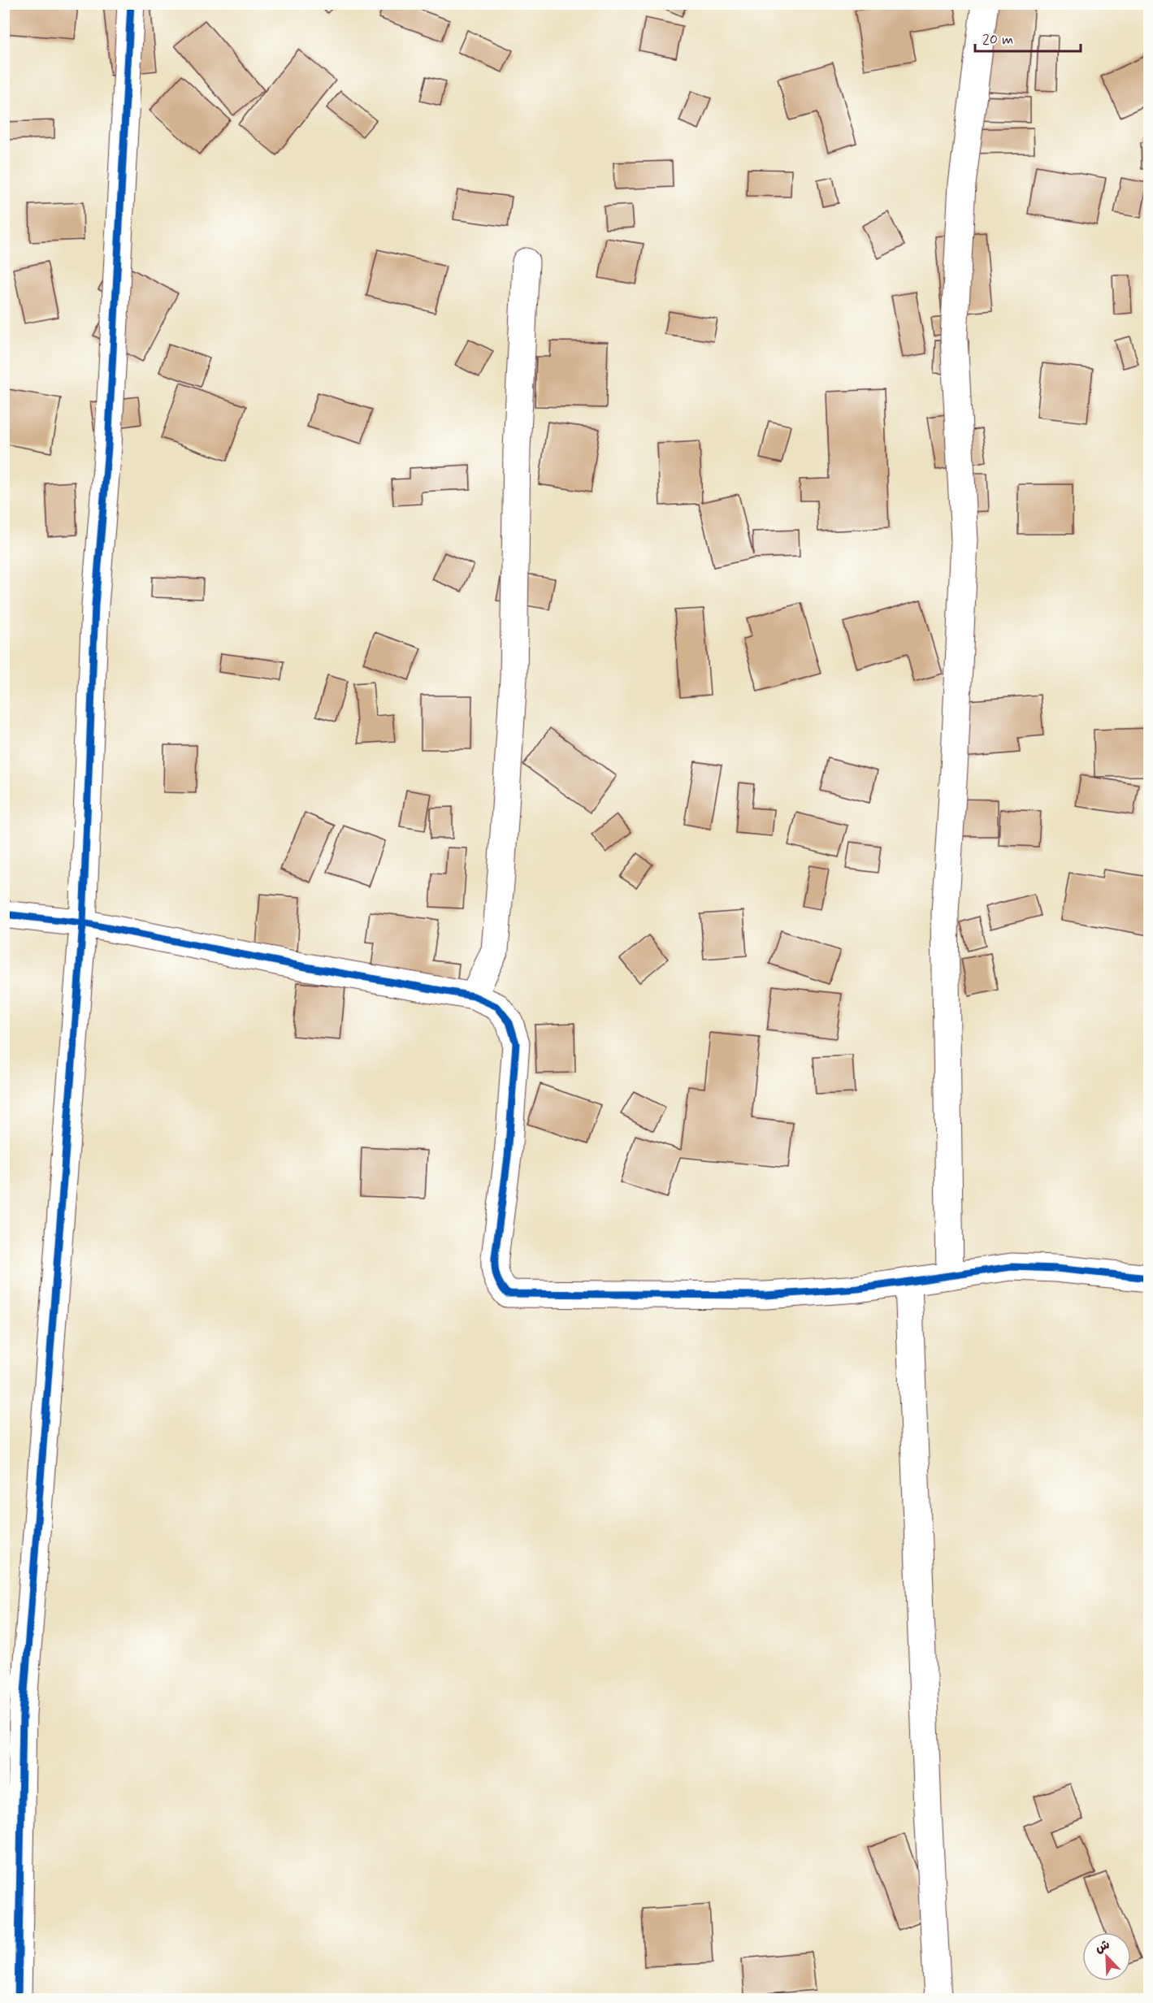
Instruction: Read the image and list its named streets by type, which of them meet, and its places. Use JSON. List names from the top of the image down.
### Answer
{
  "scale_bar": "20 m",
  "north": "top left"
}
